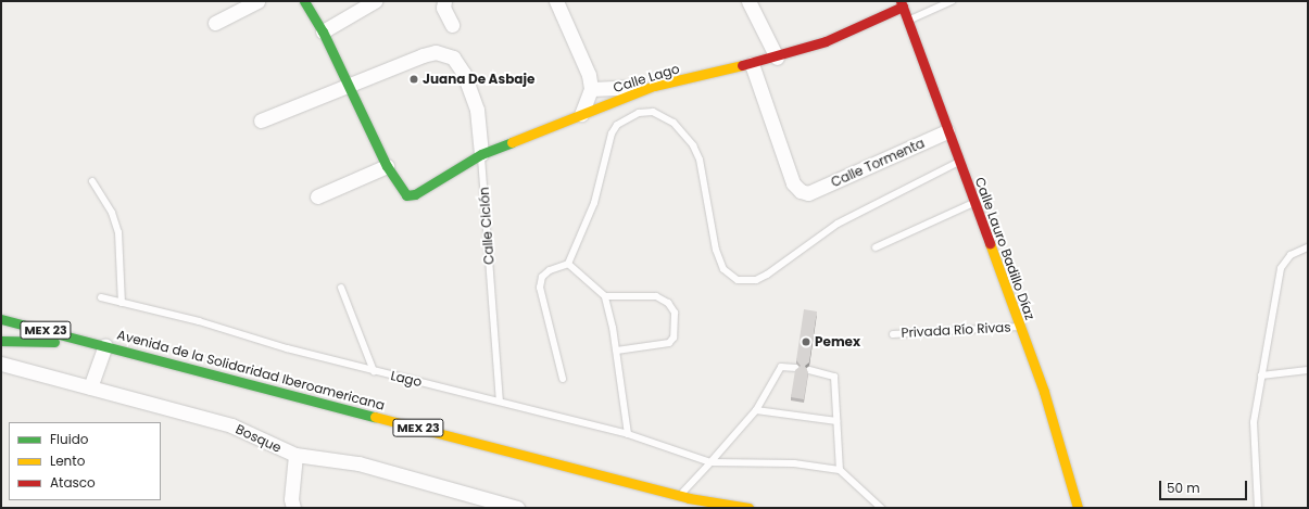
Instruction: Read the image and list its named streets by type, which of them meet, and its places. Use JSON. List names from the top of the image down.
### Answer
{
  "streets": {
    "main road": [
      "Calle Lago",
      "Calle Lauro Badillo Díaz",
      "MEX 23",
      "Avenida de la Solidaridad Iberoamericana"
    ],
    "street": ["Calle Tormenta", "Calle Ciclón", "Bosque"],
    "lane": ["Privada Río Rivas", "Lago"]
  },
  "crossings": [
    ["Calle Lago", "Calle Tormenta"],
    ["Calle Lago", "Calle Ciclón"],
    ["Calle Lago", "Calle Lauro Badillo Díaz"],
    ["Calle Tormenta", "Calle Lauro Badillo Díaz"],
    ["Calle Ciclón", "Lago"],
    ["Calle Lauro Badillo Díaz", "Privada Río Rivas"]
  ],
  "places": ["Juana De Asbaje", "Pemex"],
  "legend": ["Fluido", "Lento", "Atasco"],
  "scale_bar": "50 m"
}
